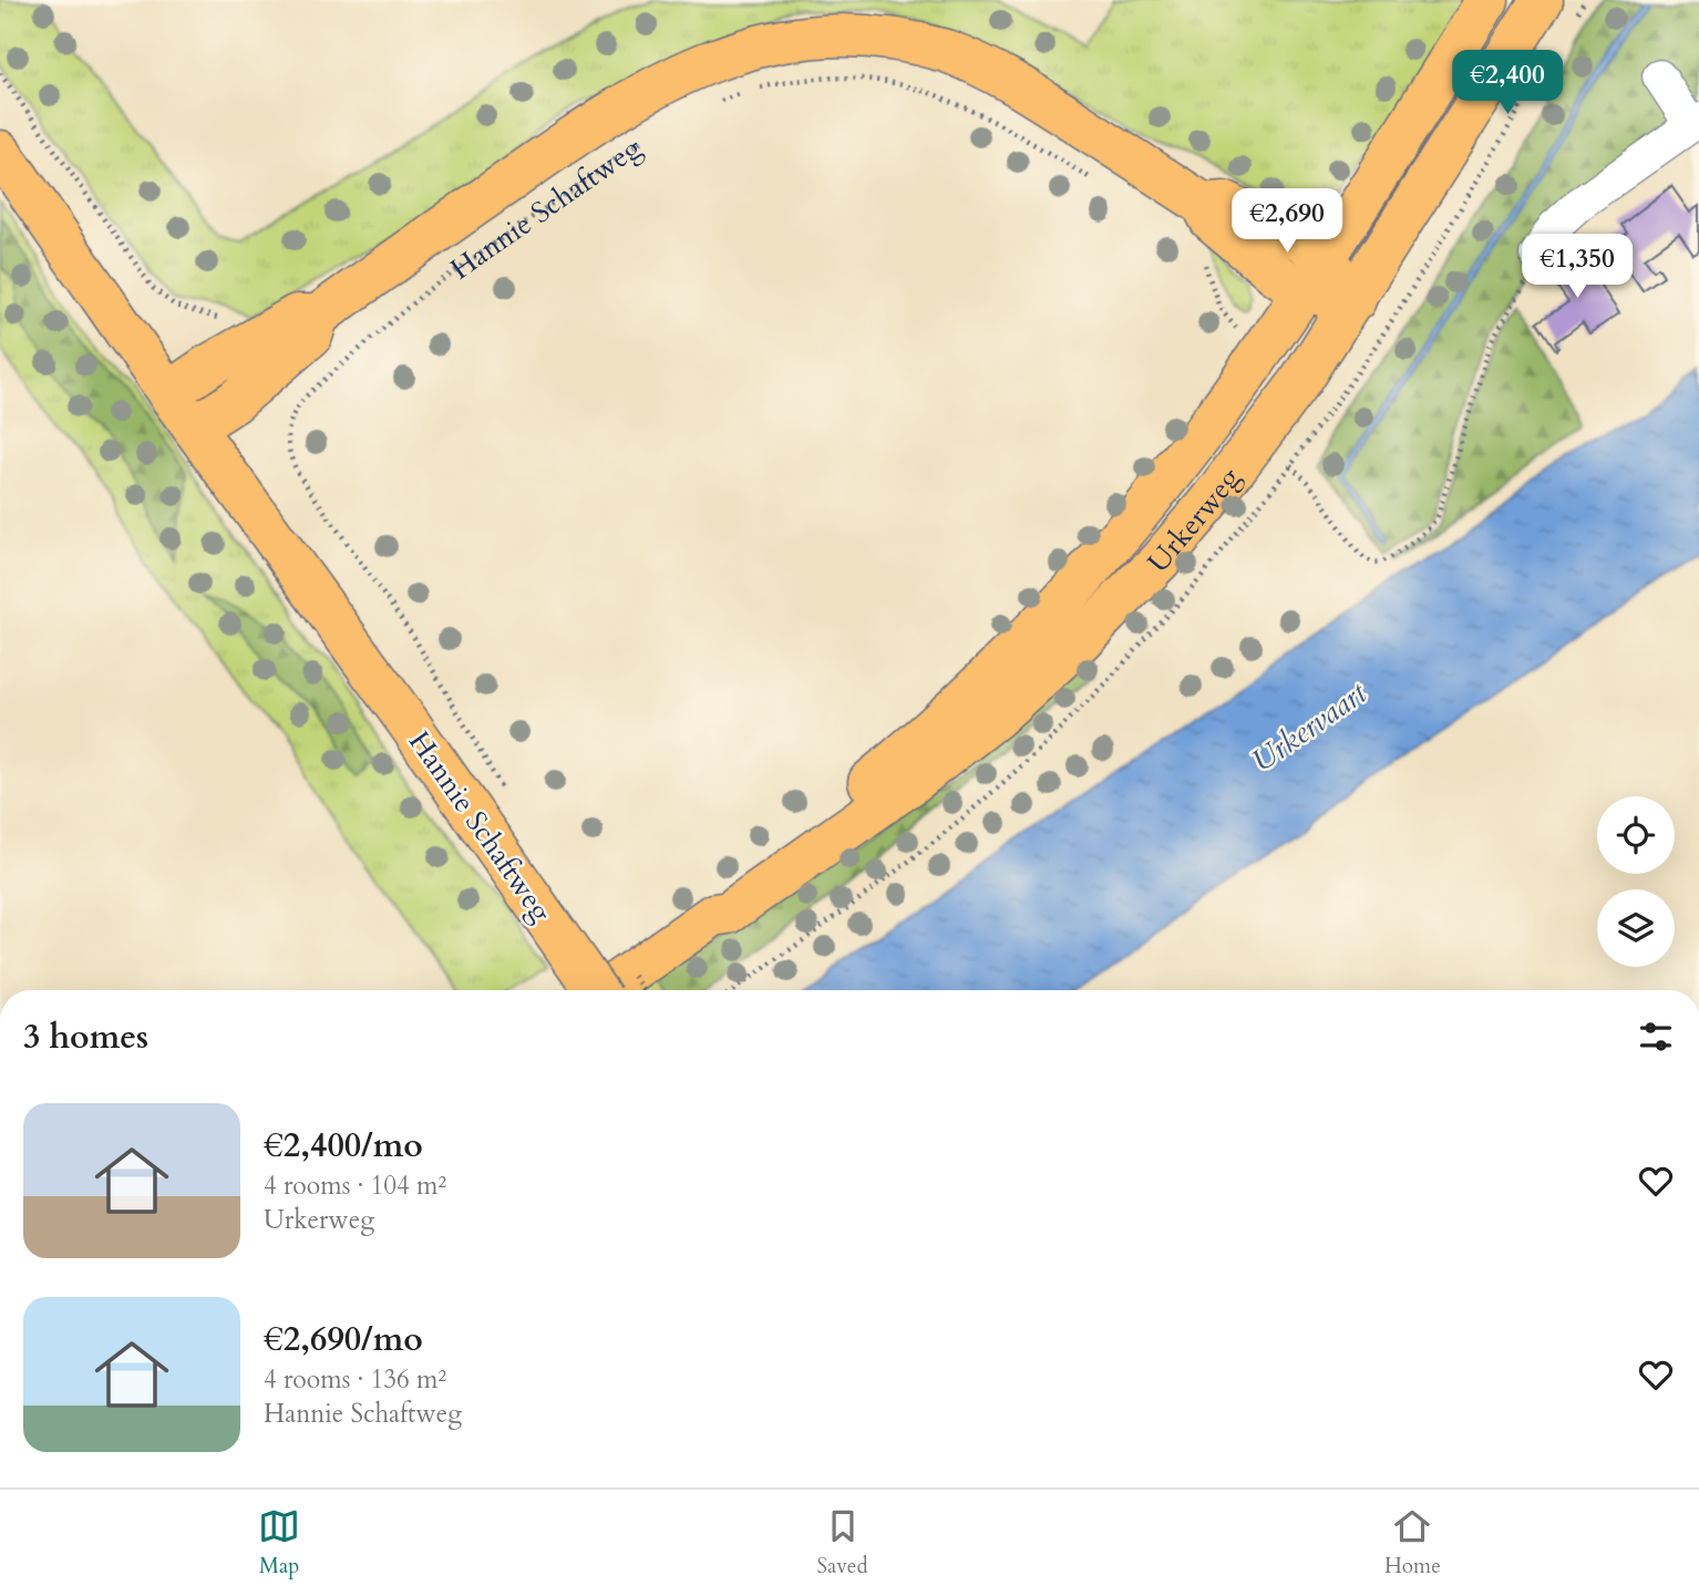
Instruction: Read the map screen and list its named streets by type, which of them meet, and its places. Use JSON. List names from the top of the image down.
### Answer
{
  "streets": {
    "main road": ["Hannie Schaftweg", "Urkerweg"]
  },
  "crossings": [
    ["Hannie Schaftweg", "Urkerweg"]
  ],
  "water": ["Urkervaart"],
  "page": {
    "price": ["€2,400", "€2,690", "€1,350"],
    "heading": "3 homes",
    "list": [
      {
        "name": "€2,400/mo",
        "note": "4 rooms · 104 m² · Urkerweg"
      },
      {
        "name": "€2,690/mo",
        "note": "4 rooms · 136 m² · Hannie Schaftweg"
      }
    ],
    "tabs": ["Map", "Saved", "Home"]
  }
}
